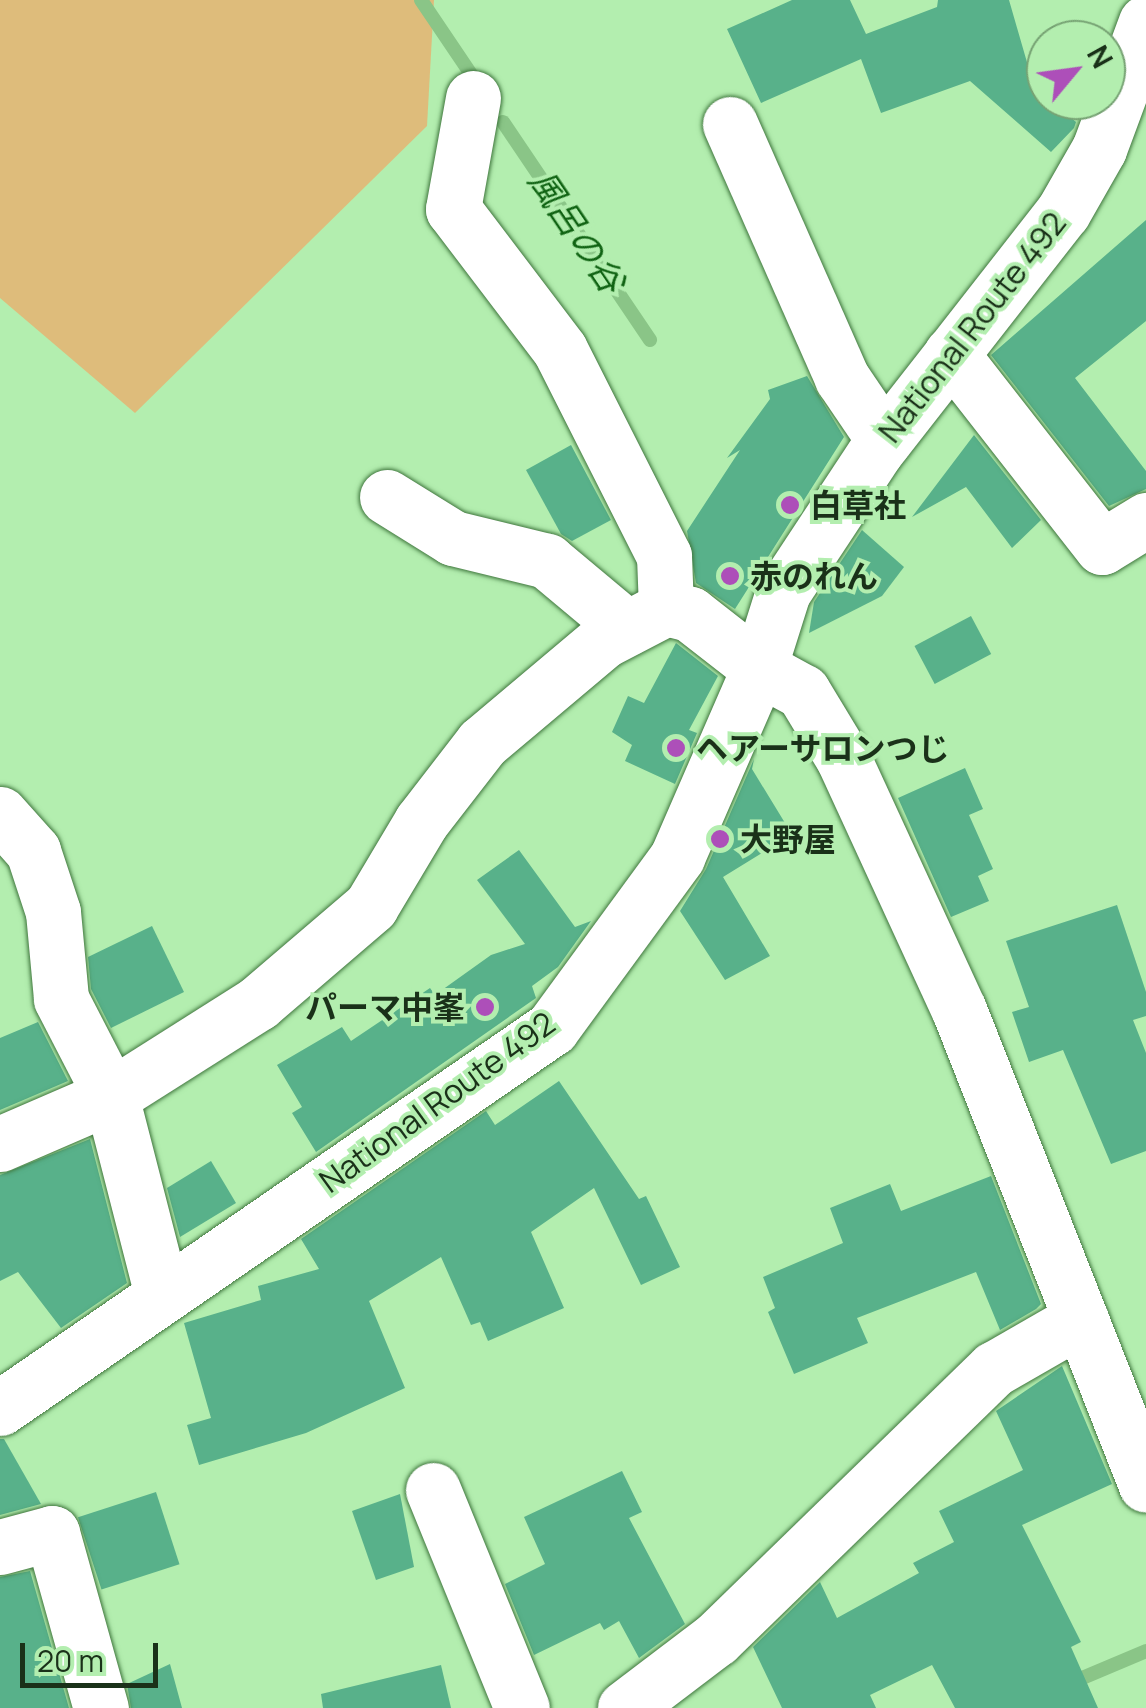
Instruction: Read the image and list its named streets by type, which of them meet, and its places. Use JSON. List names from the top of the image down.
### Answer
{
  "streets": {
    "main road": ["National Route 492"]
  },
  "water": ["風呂の谷"],
  "places": [
    "白草社",
    "赤のれん",
    "ヘアーサロンつじ",
    "大野屋",
    "パーマ中峯"
  ],
  "scale_bar": "20 m",
  "north": "top right"
}
